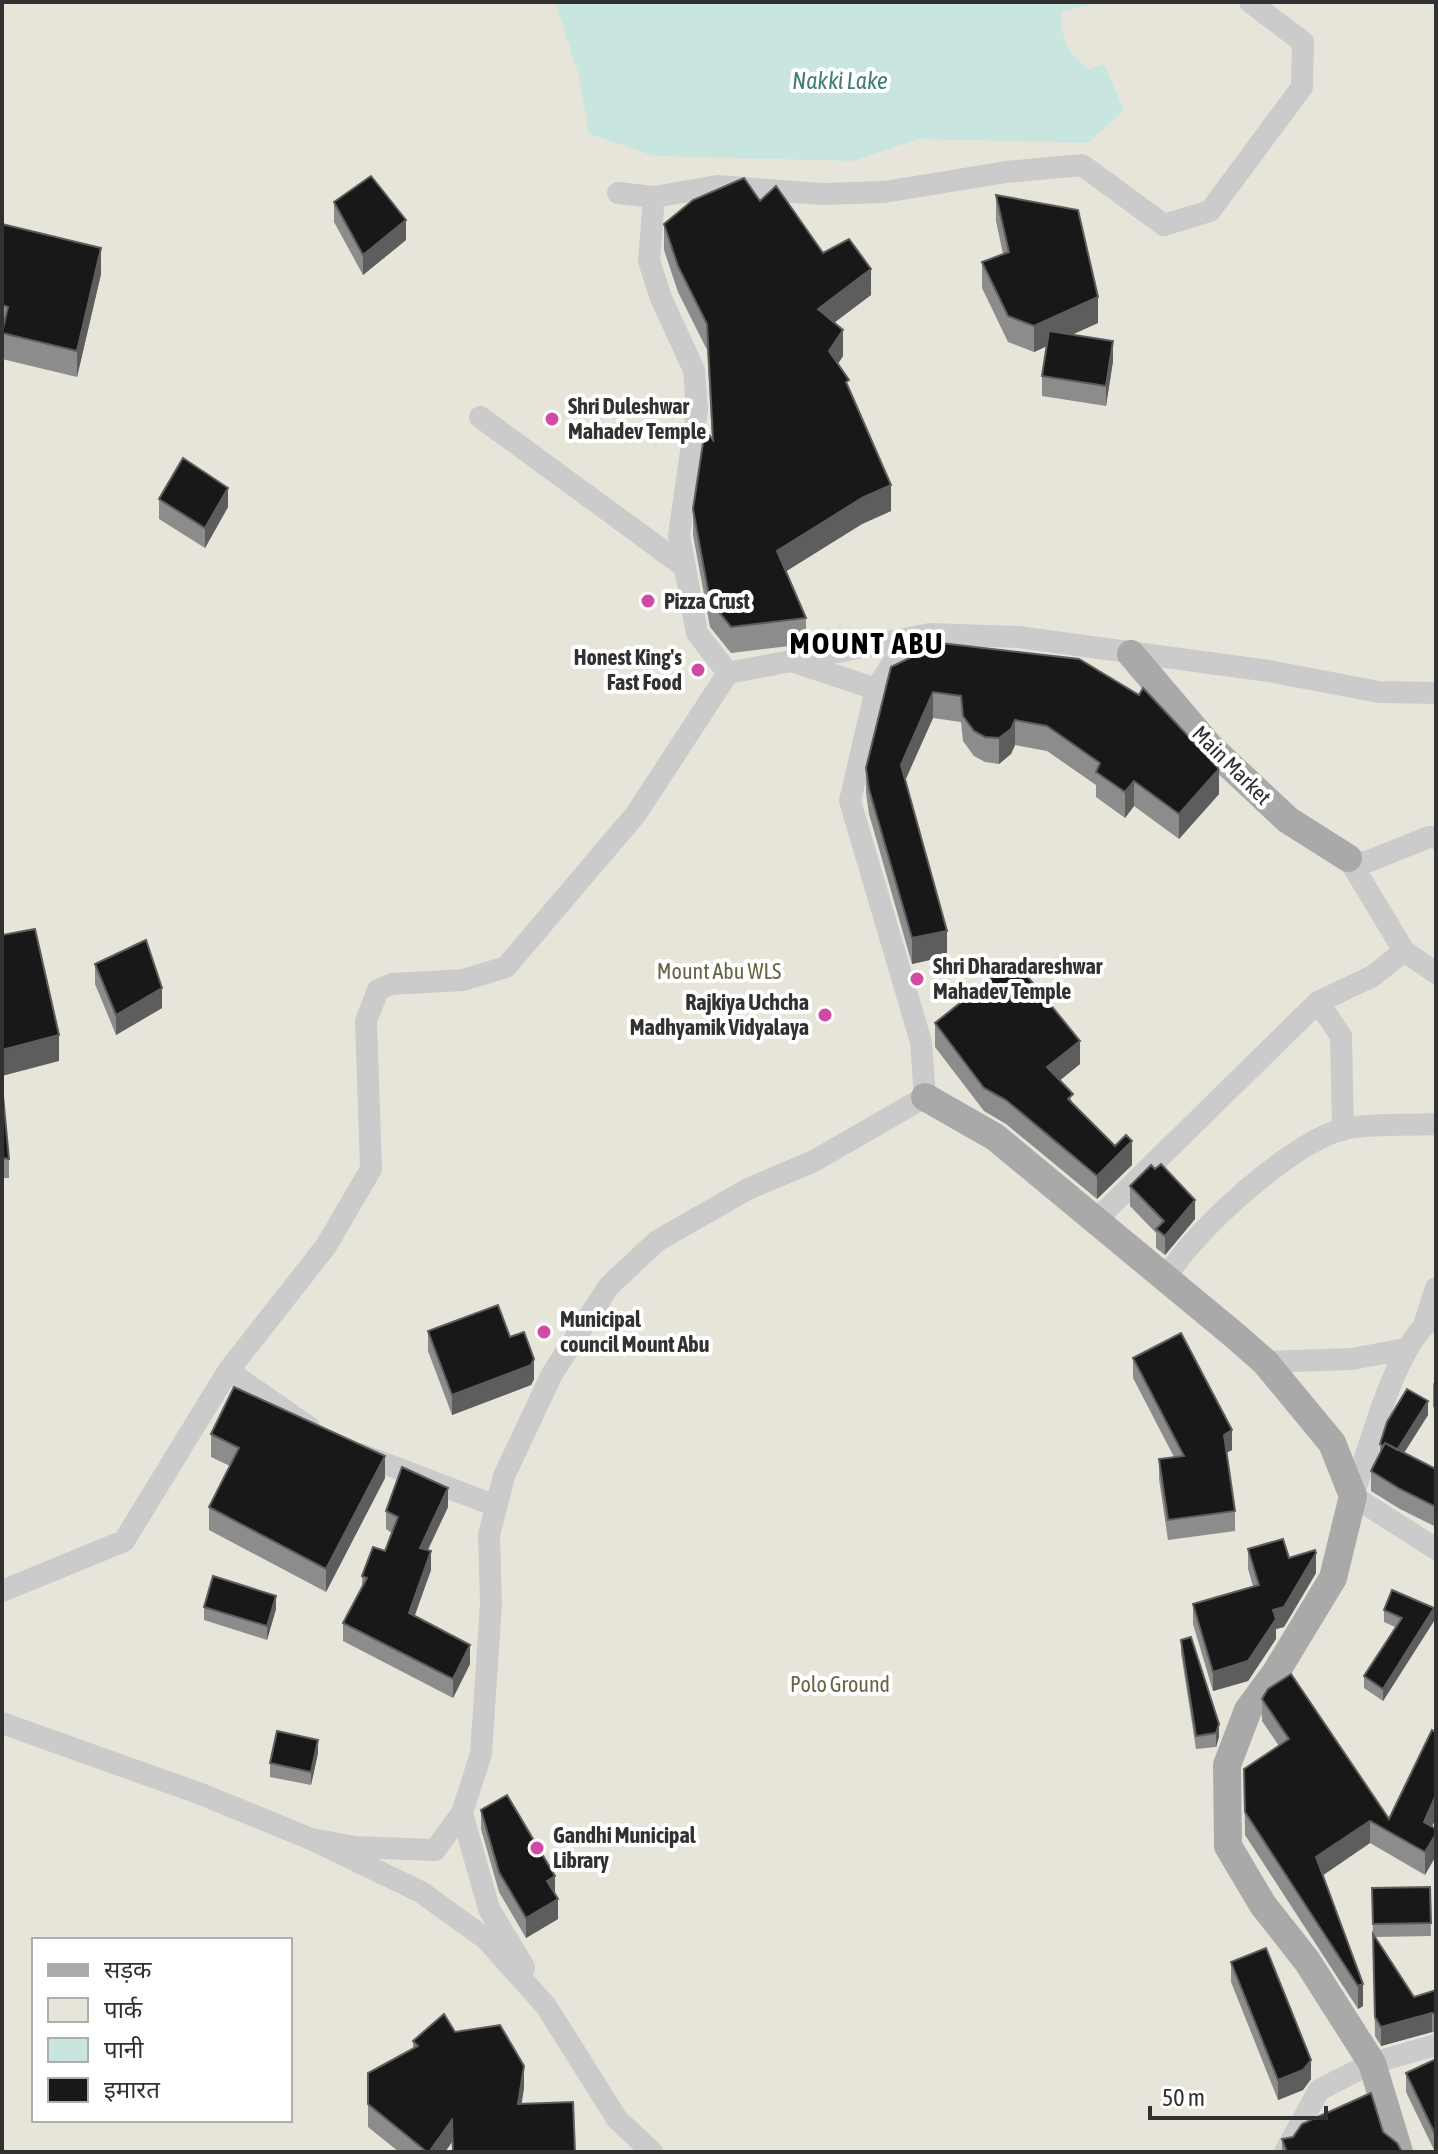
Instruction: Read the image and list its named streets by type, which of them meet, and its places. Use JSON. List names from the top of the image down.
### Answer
{
  "streets": {
    "main road": ["Main Market"]
  },
  "districts": ["MOUNT ABU"],
  "water": ["Nakki Lake"],
  "parks": ["Mount Abu WLS", "Polo Ground"],
  "places": [
    "Shri Duleshwar Mahadev Temple",
    "Pizza Crust",
    "Honest King's Fast Food",
    "Shri Dharadareshwar Mahadev Temple",
    "Rajkiya Uchcha Madhyamik Vidyalaya",
    "Municipal council Mount Abu",
    "Gandhi Municipal Library"
  ],
  "legend": [
    "सड़क",
    "पार्क",
    "पानी",
    "इमारत"
  ],
  "scale_bar": "50 m"
}
